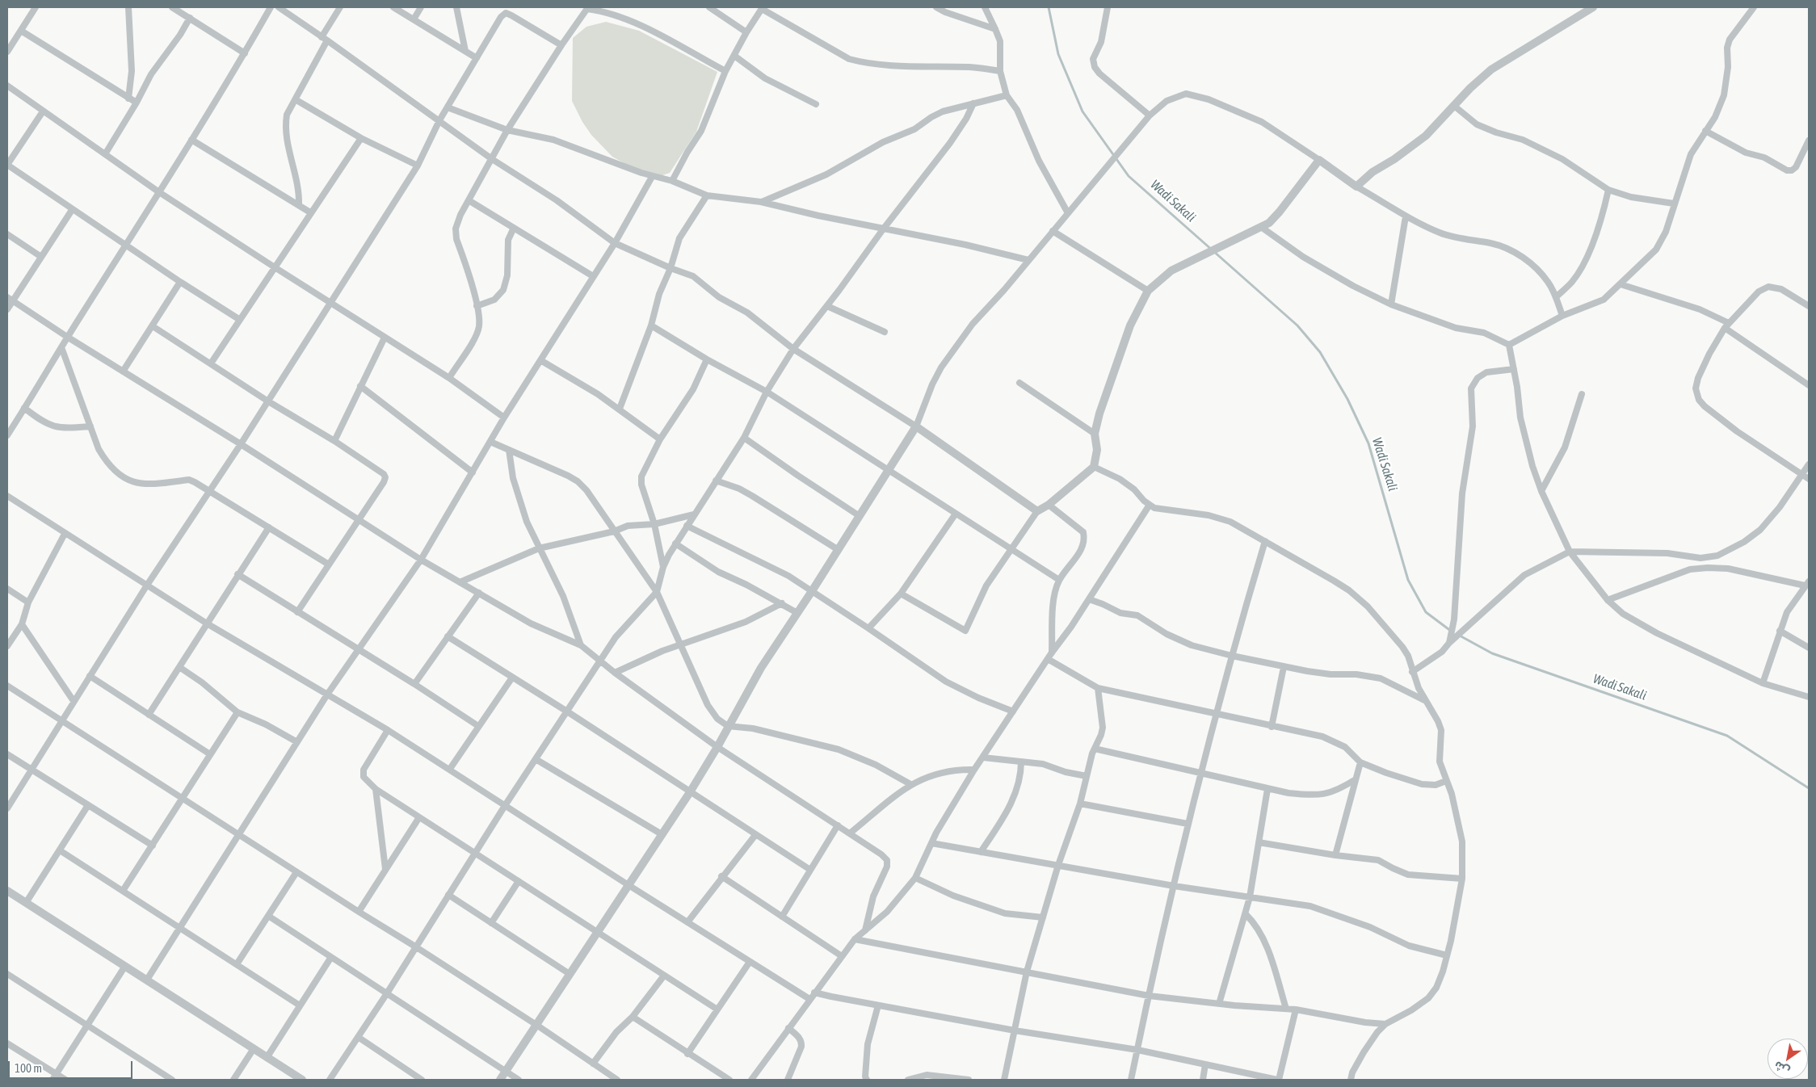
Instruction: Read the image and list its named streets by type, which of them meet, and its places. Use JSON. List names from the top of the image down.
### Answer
{
  "water": ["Wadi Sakali"],
  "scale_bar": "100 m",
  "north": "bottom left"
}
